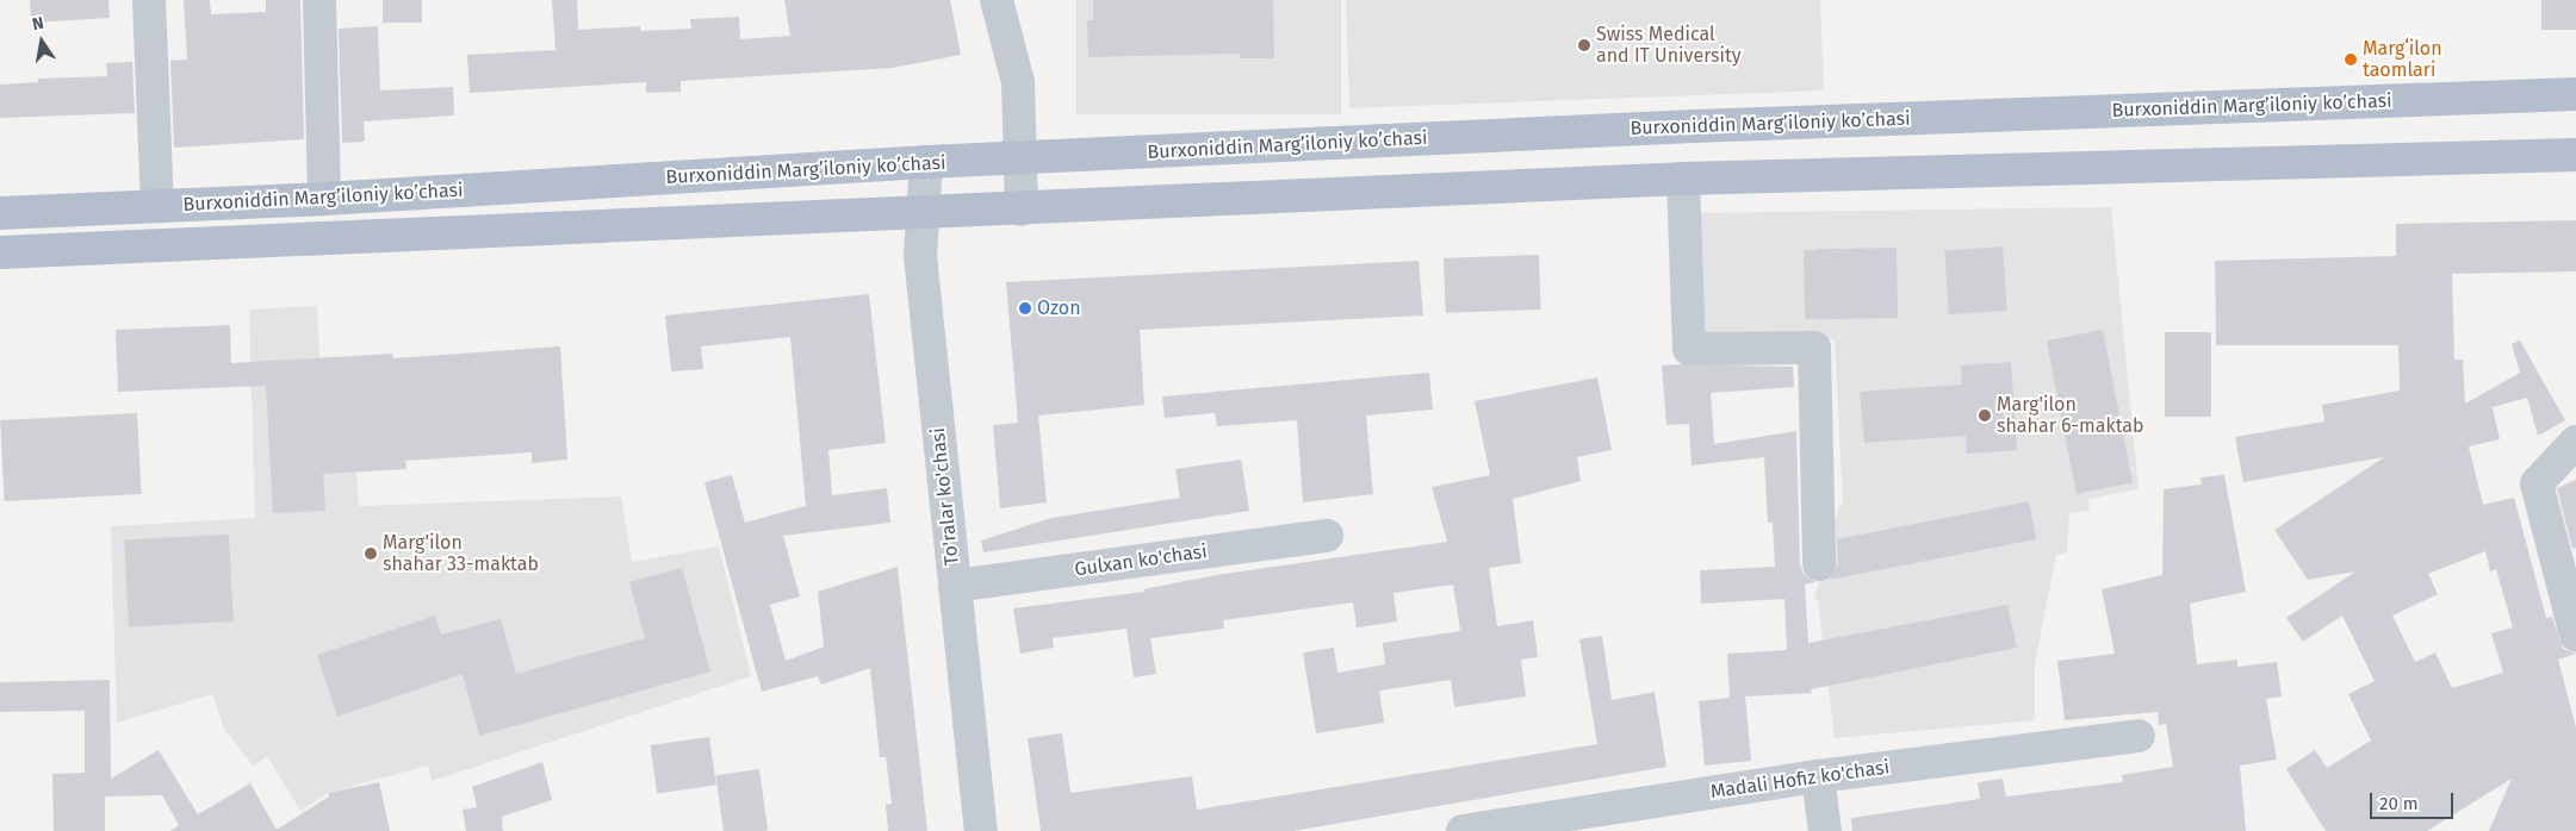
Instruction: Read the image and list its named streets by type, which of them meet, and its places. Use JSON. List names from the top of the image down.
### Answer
{
  "streets": {
    "main road": ["Burxoniddin Marg’iloniy ko’chasi"],
    "street": ["To'ralar ko'chasi", "Gulxan ko'chasi", "Madali Hofiz ko'chasi"]
  },
  "crossings": [
    ["Burxoniddin Marg’iloniy ko’chasi", "To'ralar ko'chasi"],
    ["To'ralar ko'chasi", "Gulxan ko'chasi"]
  ],
  "places": [
    "Swiss Medical and IT University",
    "Margʻilon taomlari",
    "Ozon",
    "Marg'ilon shahar 6-maktab",
    "Marg'ilon shahar 33-maktab"
  ],
  "scale_bar": "20 m",
  "north": "top"
}
